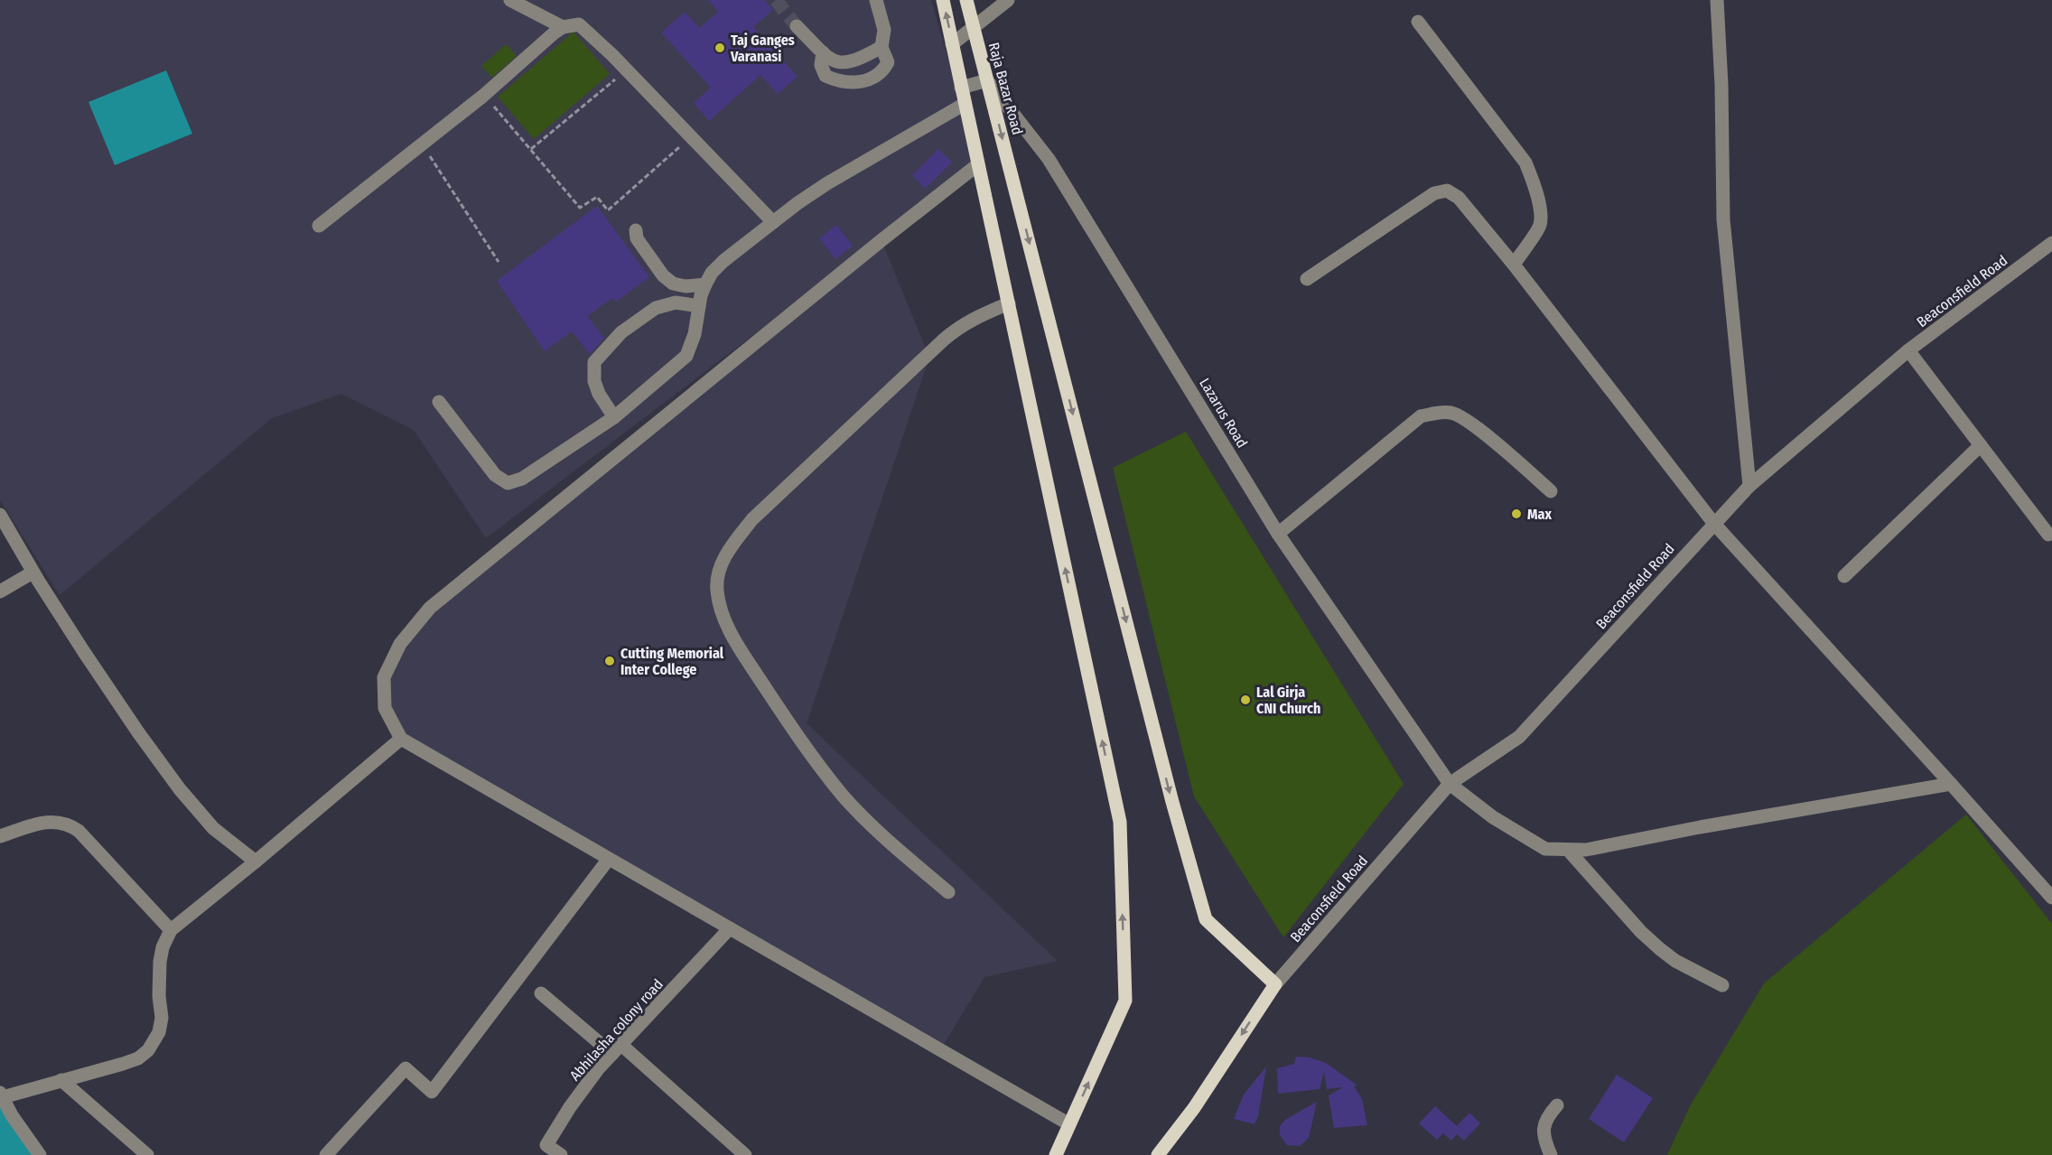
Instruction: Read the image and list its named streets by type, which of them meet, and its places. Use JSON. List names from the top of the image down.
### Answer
{
  "streets": {
    "main road": ["Raja Bazar Road"],
    "street": ["Beaconsfield Road", "Lazarus Road", "Abhilasha colony road"]
  },
  "crossings": [
    ["Raja Bazar Road", "Beaconsfield Road"],
    ["Raja Bazar Road", "Lazarus Road"],
    ["Beaconsfield Road", "Lazarus Road"]
  ],
  "places": [
    "Taj Ganges Varanasi",
    "Max",
    "Cutting Memorial Inter College",
    "Lal Girja CNI Church"
  ]
}
